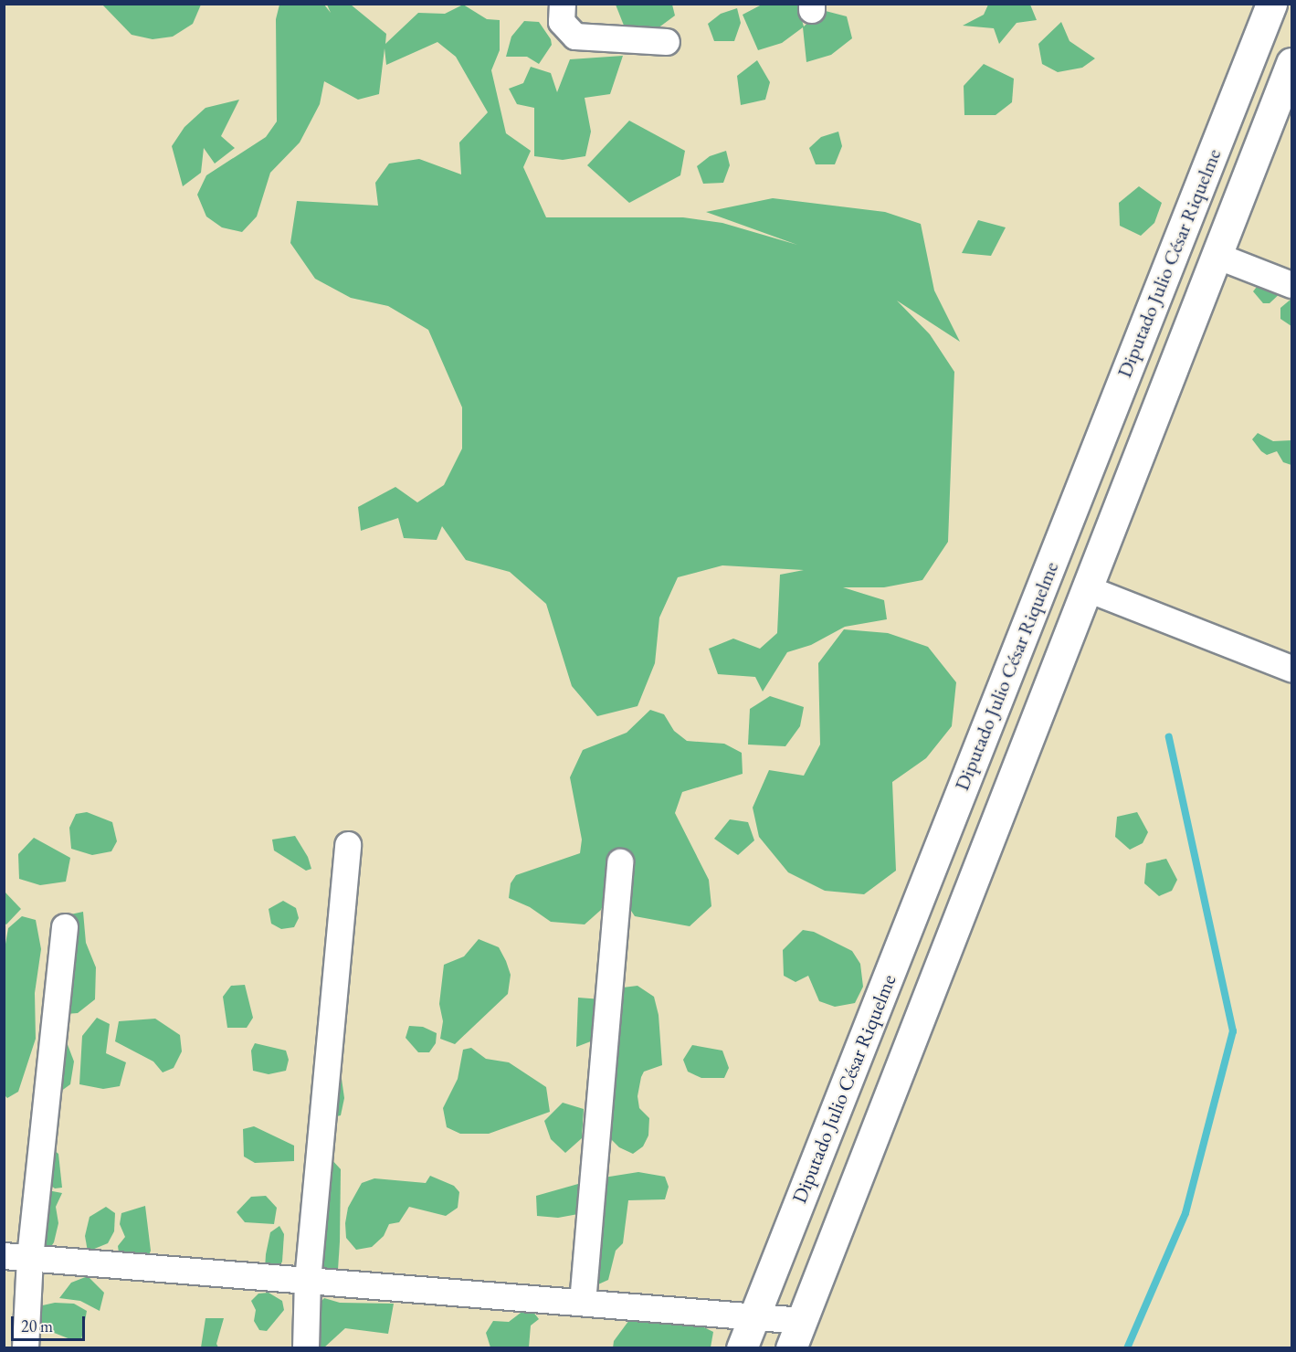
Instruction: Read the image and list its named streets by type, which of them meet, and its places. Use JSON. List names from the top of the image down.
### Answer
{
  "streets": {
    "street": ["Diputado Julio César Riquelme"]
  },
  "scale_bar": "20 m"
}
